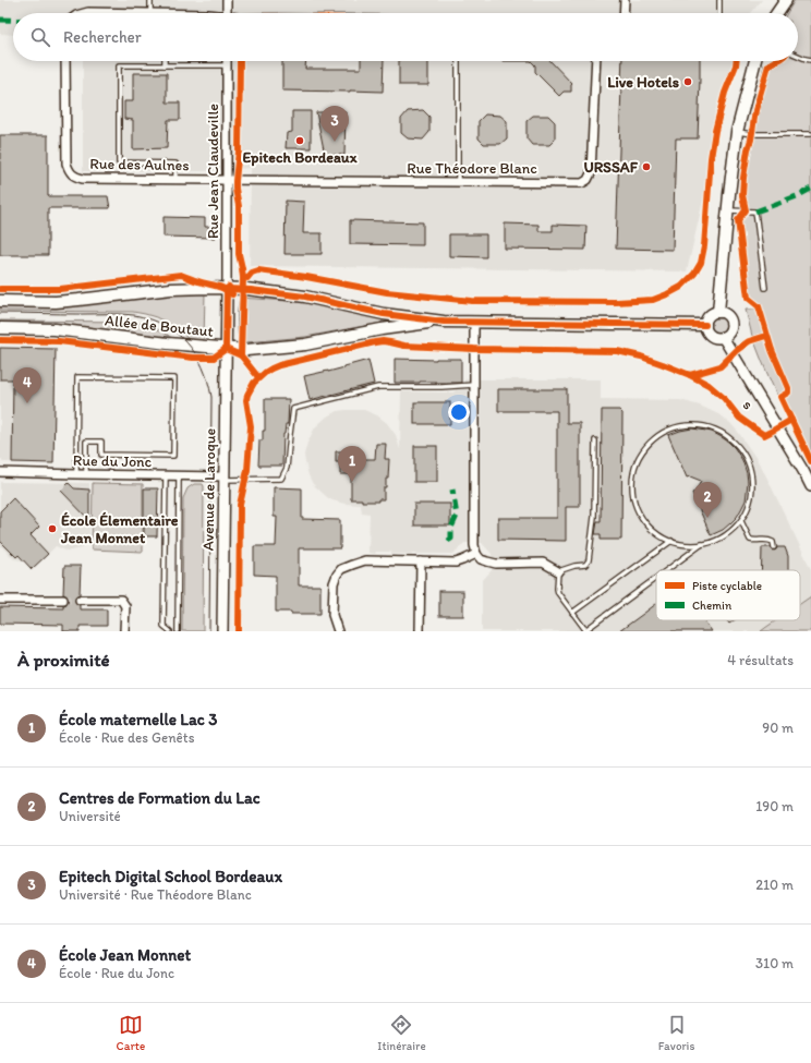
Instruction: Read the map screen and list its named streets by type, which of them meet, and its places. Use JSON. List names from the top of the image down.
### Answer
{
  "streets": {
    "main road": ["Allée de Boutaut"],
    "street": [
      "Rue des Aulnes",
      "Rue Théodore Blanc",
      "Rue Jean Claudeville",
      "Rue du Jonc",
      "Avenue de Laroque"
    ],
    "cycle path": ["s"]
  },
  "crossings": [
    ["Rue des Aulnes", "Rue Théodore Blanc"],
    ["Rue des Aulnes", "Rue Jean Claudeville"],
    ["Rue Théodore Blanc", "Rue Jean Claudeville"],
    ["Rue Jean Claudeville", "Allée de Boutaut"],
    ["Rue Jean Claudeville", "Avenue de Laroque"],
    ["Allée de Boutaut", "Avenue de Laroque"],
    ["Rue du Jonc", "Avenue de Laroque"]
  ],
  "places": [
    "Live Hotels",
    "Epitech Bordeaux",
    "URSSAF",
    "École Élementaire Jean Monnet"
  ],
  "legend": ["Piste cyclable", "Chemin"],
  "page": {
    "search": "Rechercher",
    "pins": [
      "3",
      "4",
      "1",
      "2"
    ],
    "heading": ["À proximité", "4 résultats"],
    "list": [
      {
        "mark": "1",
        "name": "École maternelle Lac 3",
        "note": "École · Rue des Genêts",
        "value": "90 m"
      },
      {
        "mark": "2",
        "name": "Centres de Formation du Lac",
        "note": "Université",
        "value": "190 m"
      },
      {
        "mark": "3",
        "name": "Epitech Digital School Bordeaux",
        "note": "Université · Rue Théodore Blanc",
        "value": "210 m"
      },
      {
        "mark": "4",
        "name": "École Jean Monnet",
        "note": "École · Rue du Jonc",
        "value": "310 m"
      }
    ],
    "nav": ["Carte", "Itinéraire", "Favoris"]
  }
}
